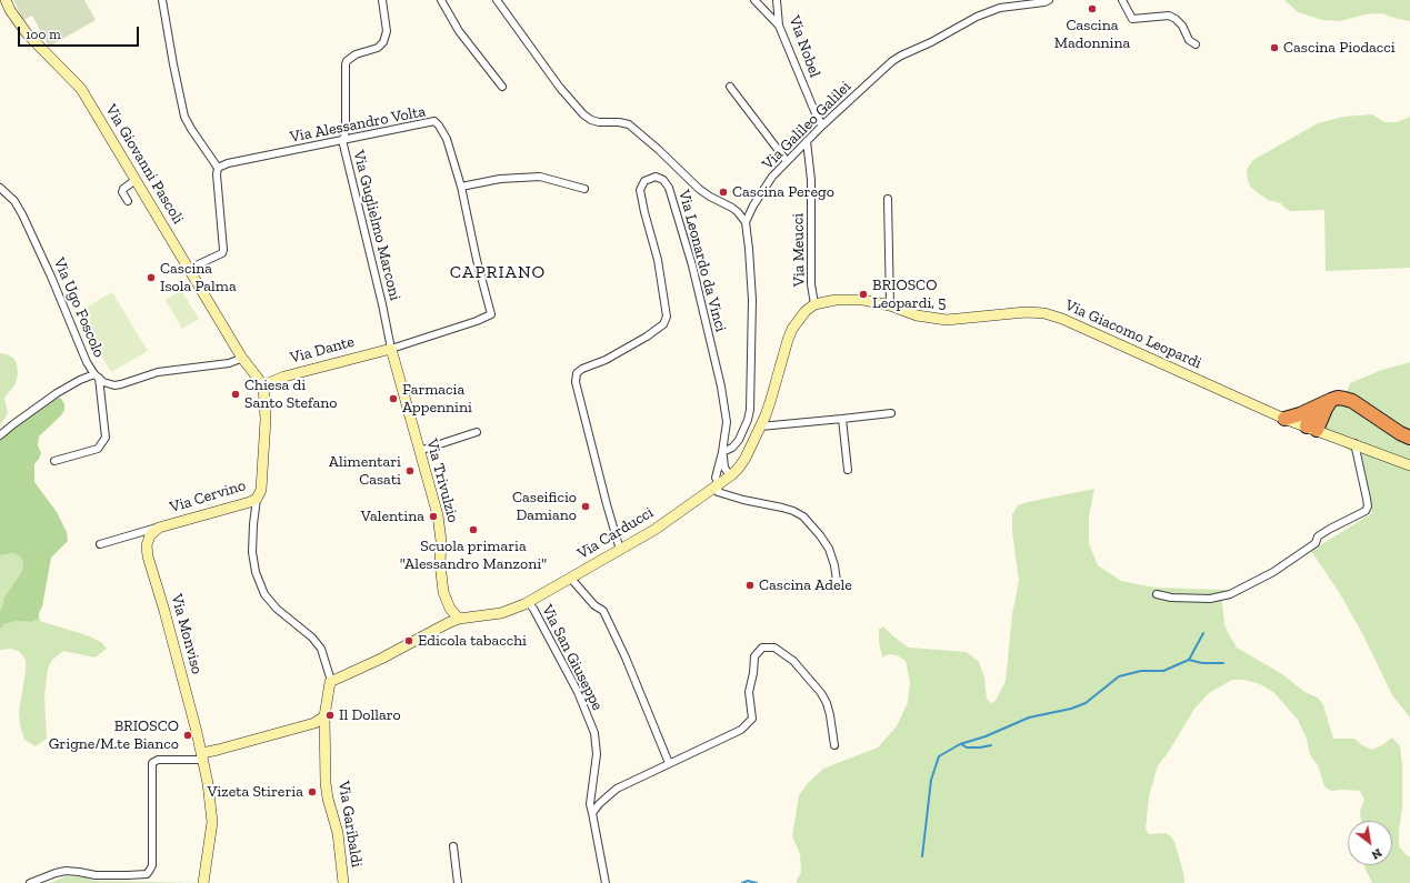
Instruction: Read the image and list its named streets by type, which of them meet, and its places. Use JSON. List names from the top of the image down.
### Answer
{
  "streets": {
    "street": [
      "Via Nobel",
      "Via Alessandro Volta",
      "Via Galileo Galilei",
      "Via Giovanni Pascoli",
      "Via Guglielmo Marconi",
      "Via Meucci",
      "Via Leonardo da Vinci",
      "Via Ugo Foscolo",
      "Via Giacomo Leopardi",
      "Via Dante",
      "Via Trivulzio",
      "Via Cervino",
      "Via Carducci",
      "Via Monviso",
      "Via San Giuseppe",
      "Via Garibaldi"
    ]
  },
  "crossings": [
    ["Via Nobel", "Via Galileo Galilei"],
    ["Via Alessandro Volta", "Via Guglielmo Marconi"],
    ["Via Alessandro Volta", "Via Dante"],
    ["Via Alessandro Volta", "Via Trivulzio"],
    ["Via Galileo Galilei", "Via Meucci"],
    ["Via Giovanni Pascoli", "Via Ugo Foscolo"],
    ["Via Guglielmo Marconi", "Via Dante"],
    ["Via Guglielmo Marconi", "Via Trivulzio"],
    ["Via Meucci", "Via Giacomo Leopardi"],
    ["Via Meucci", "Via Carducci"],
    ["Via Leonardo da Vinci", "Via Carducci"],
    ["Via Giacomo Leopardi", "Via Carducci"],
    ["Via Dante", "Via Trivulzio"],
    ["Via Dante", "Via Cervino"],
    ["Via Trivulzio", "Via Carducci"],
    ["Via Cervino", "Via Monviso"],
    ["Via Carducci", "Via San Giuseppe"],
    ["Via Carducci", "Via Garibaldi"]
  ],
  "districts": ["CAPRIANO"],
  "places": [
    "Cascina Madonnina",
    "Cascina Piodacci",
    "Cascina Perego",
    "Cascina Isola Palma",
    "BRIOSCO Leopardi, 5",
    "Chiesa di Santo Stefano",
    "Farmacia Appennini",
    "Alimentari Casati",
    "Caseificio Damiano",
    "Valentina",
    "Scuola primaria \"Alessandro Manzoni\"",
    "Cascina Adele",
    "Edicola tabacchi",
    "Il Dollaro",
    "BRIOSCO Grigne/M.te Bianco",
    "Vizeta Stireria"
  ],
  "scale_bar": "100 m",
  "north": "bottom right"
}
